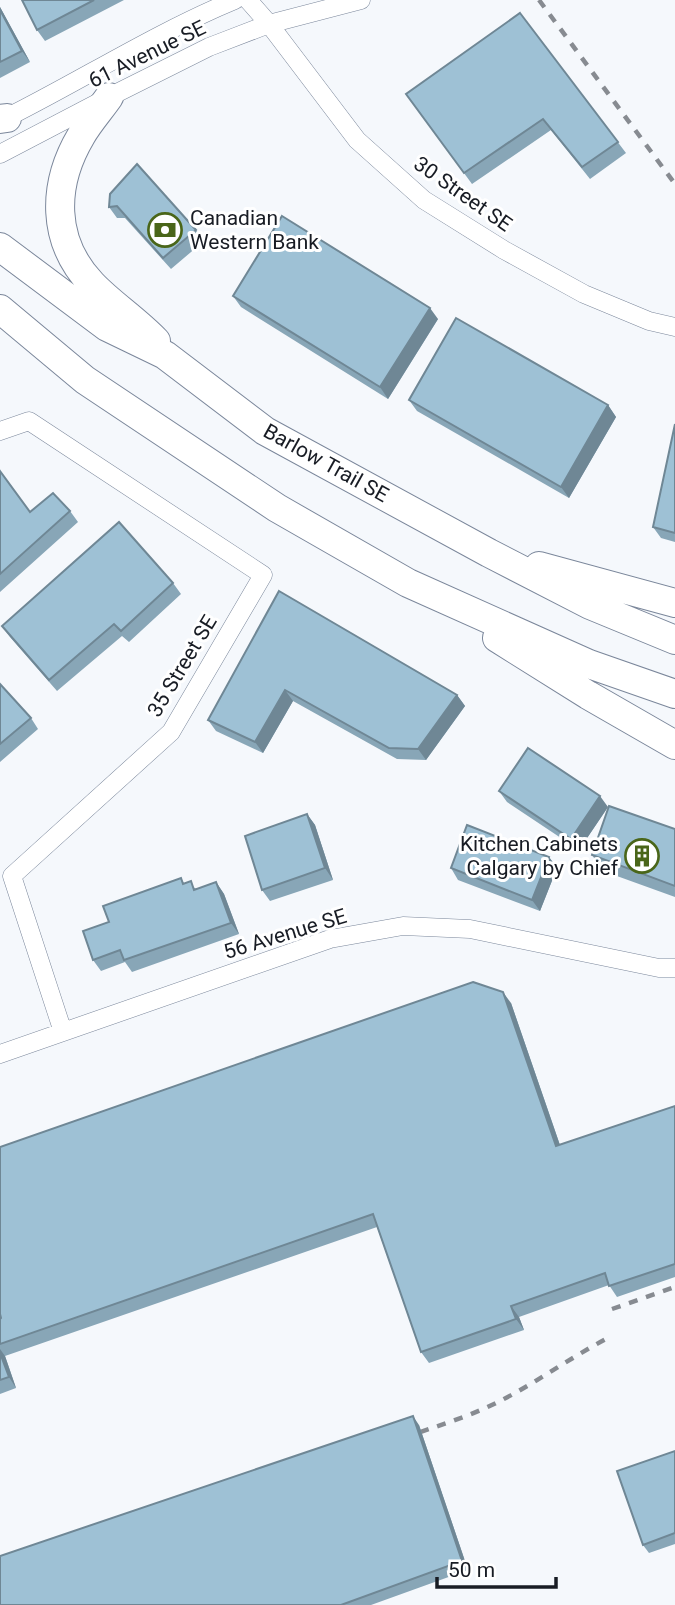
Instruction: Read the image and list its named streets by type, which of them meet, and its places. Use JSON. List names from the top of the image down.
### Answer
{
  "streets": {
    "main road": ["Barlow Trail SE"],
    "street": [
      "61 Avenue SE",
      "30 Street SE",
      "35 Street SE",
      "56 Avenue SE"
    ]
  },
  "crossings": [
    ["61 Avenue SE", "30 Street SE"],
    ["35 Street SE", "56 Avenue SE"]
  ],
  "places": {
    "bank": ["Canadian Western Bank"],
    "building": ["Kitchen Cabinets Calgary by Chief"]
  },
  "scale_bar": "50 m"
}
